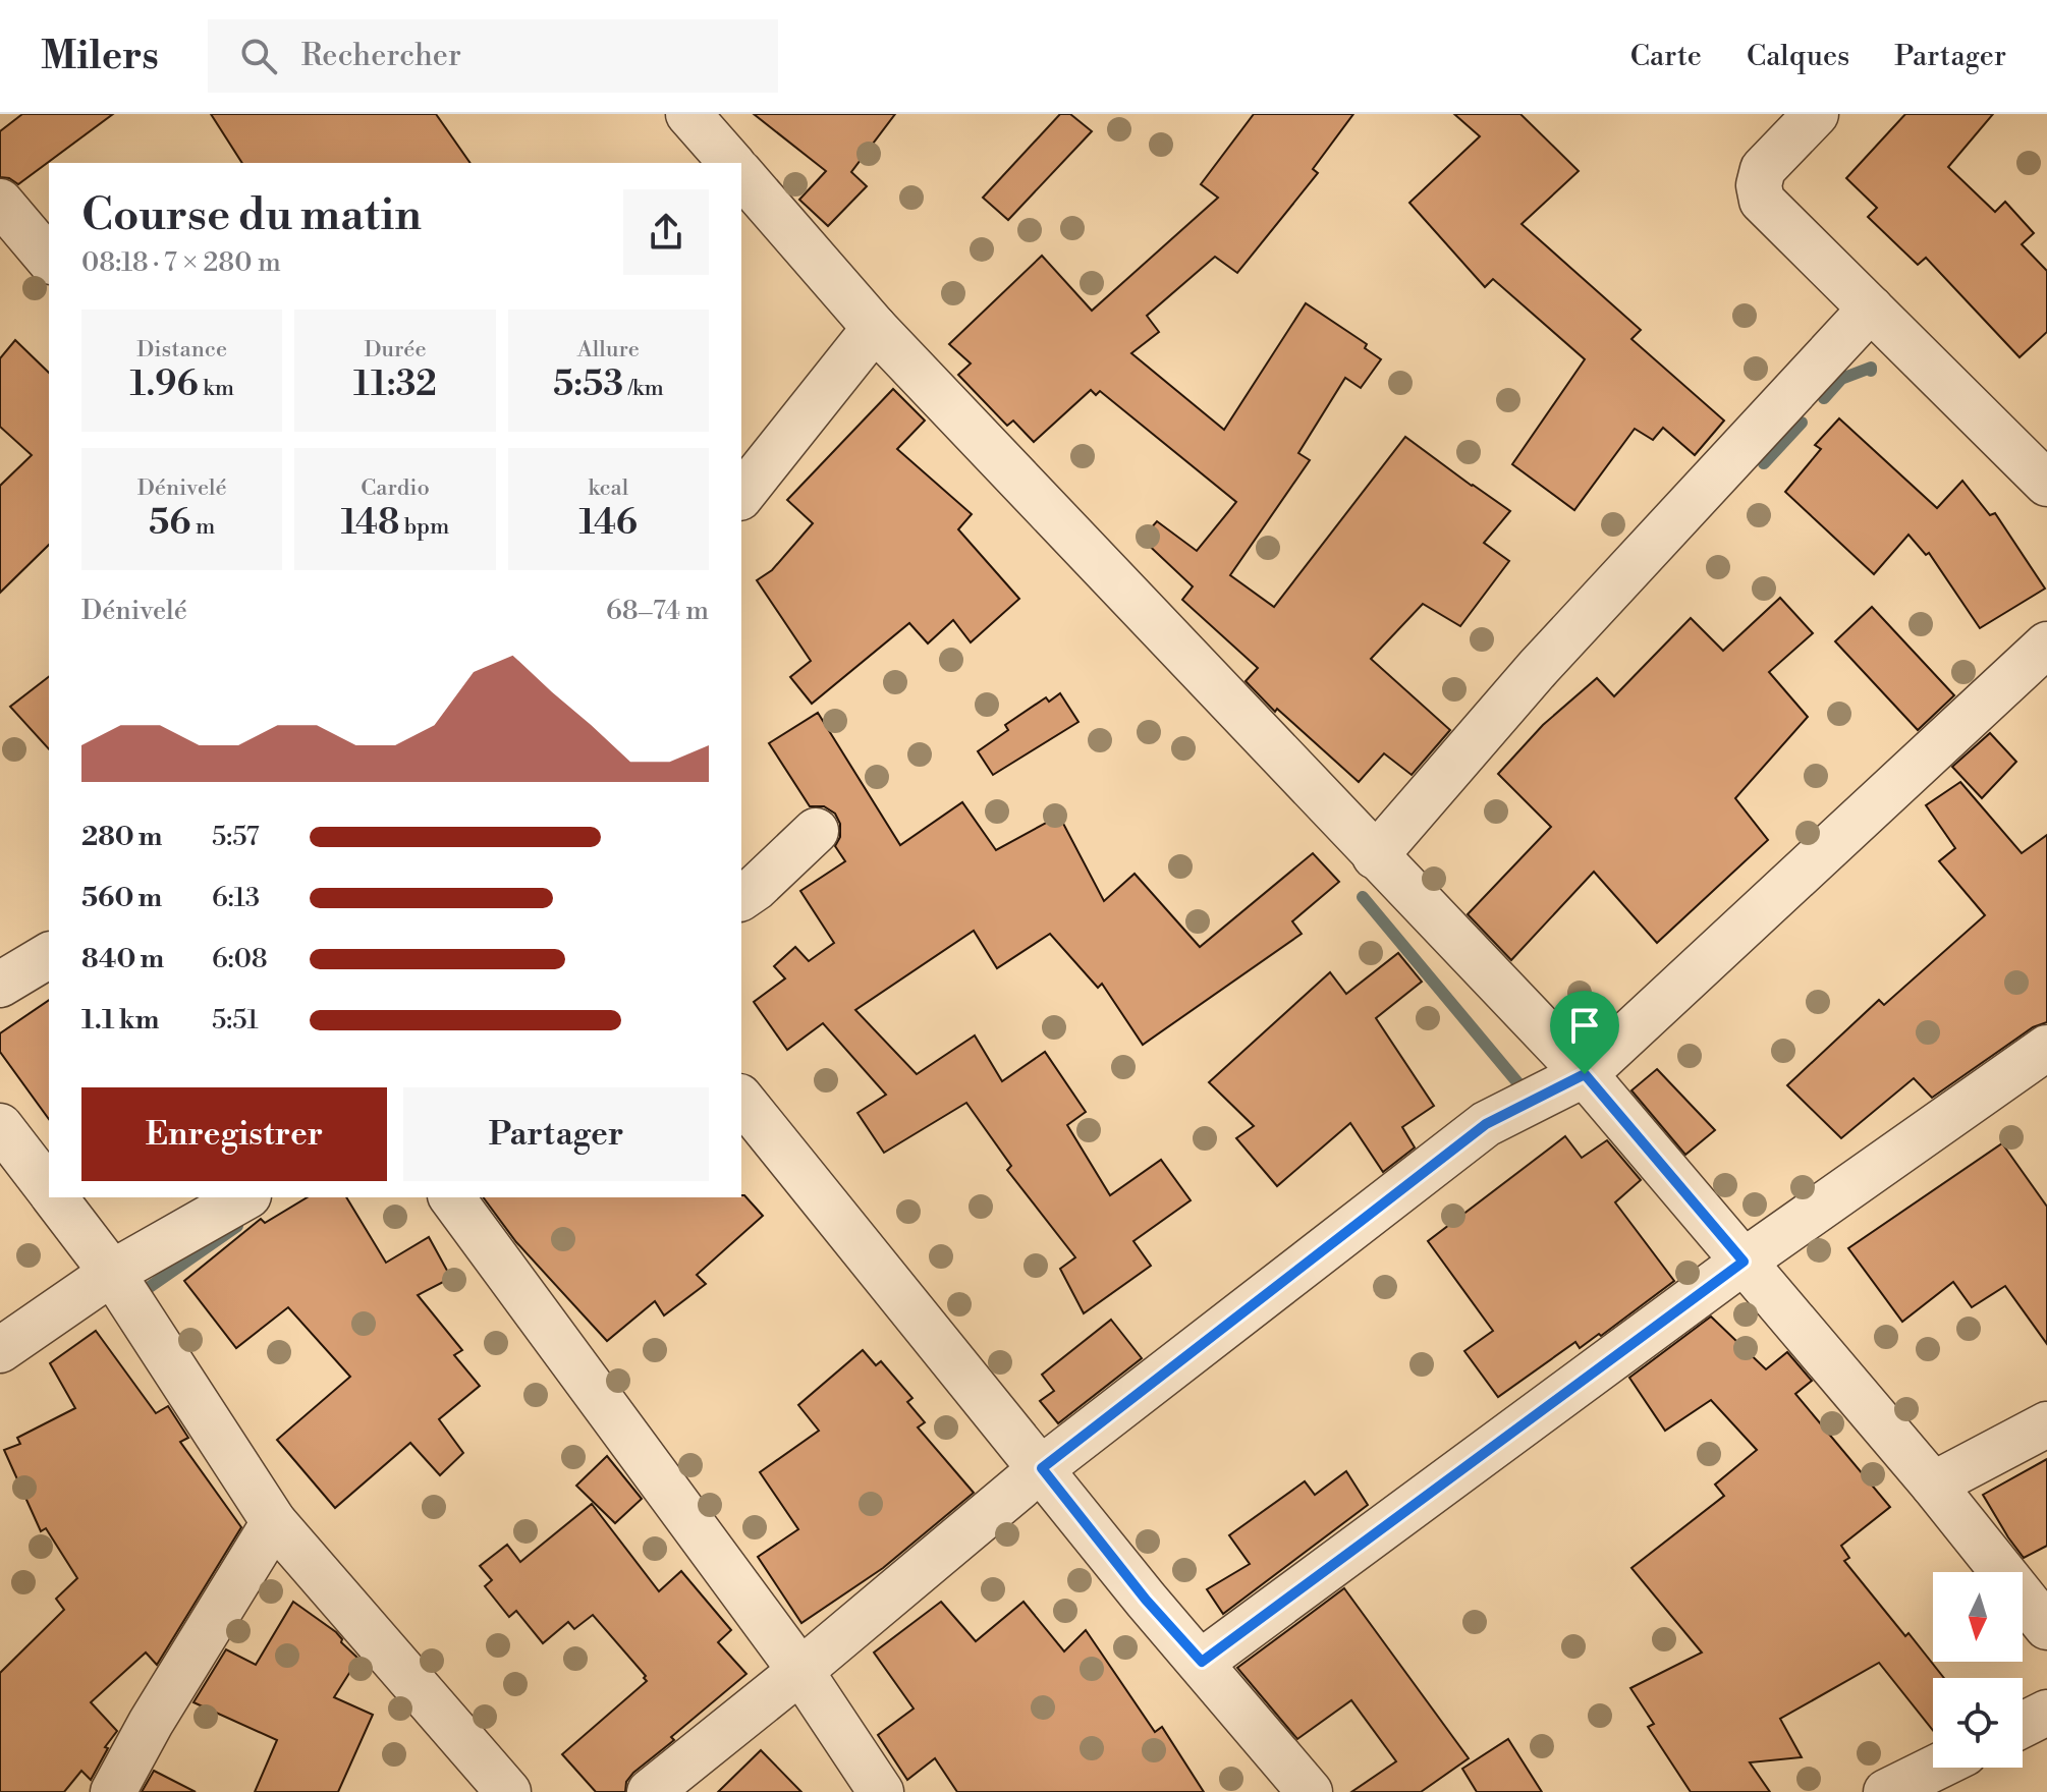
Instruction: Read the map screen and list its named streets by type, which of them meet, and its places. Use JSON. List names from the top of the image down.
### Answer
{
  "north": "bottom",
  "page": {
    "header": "Milers",
    "search": "Rechercher",
    "nav": ["Carte", "Calques", "Partager"],
    "heading": ["Course du matin", "08:18 · 7 × 280 m"],
    "stats": [
      ["Distance", "1.96 km"],
      ["Durée", "11:32"],
      ["Allure", "5:53 /km"],
      ["Dénivelé", "56 m"],
      ["Cardio", "148 bpm"],
      ["kcal", "146"]
    ],
    "chart": ["Dénivelé", "68–74 m"],
    "list": [
      {
        "name": "280 m",
        "note": "5:57"
      },
      {
        "name": "560 m",
        "note": "6:13"
      },
      {
        "name": "840 m",
        "note": "6:08"
      },
      {
        "name": "1.1 km",
        "note": "5:51"
      }
    ],
    "buttons": ["Enregistrer", "Partager"]
  }
}
